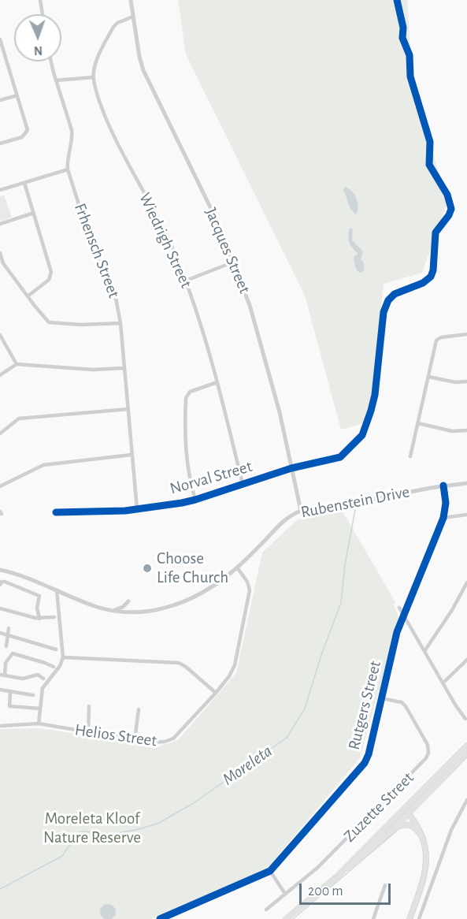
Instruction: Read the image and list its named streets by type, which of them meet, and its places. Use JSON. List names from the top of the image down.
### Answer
{
  "streets": {
    "street": [
      "Wiedrigh Street",
      "Frhensch Street",
      "Jacques Street",
      "Norval Street",
      "Rubenstein Drive",
      "Rutgers Street",
      "Helios Street",
      "Zuzette Street"
    ]
  },
  "crossings": [
    ["Wiedrigh Street", "Norval Street"],
    ["Frhensch Street", "Norval Street"],
    ["Jacques Street", "Norval Street"],
    ["Jacques Street", "Rubenstein Drive"],
    ["Rubenstein Drive", "Rutgers Street"],
    ["Rubenstein Drive", "Helios Street"],
    ["Rutgers Street", "Zuzette Street"]
  ],
  "water": ["Moreleta"],
  "parks": ["Moreleta Kloof Nature Reserve"],
  "places": ["Choose Life Church"],
  "scale_bar": "200 m",
  "north": "bottom"
}
